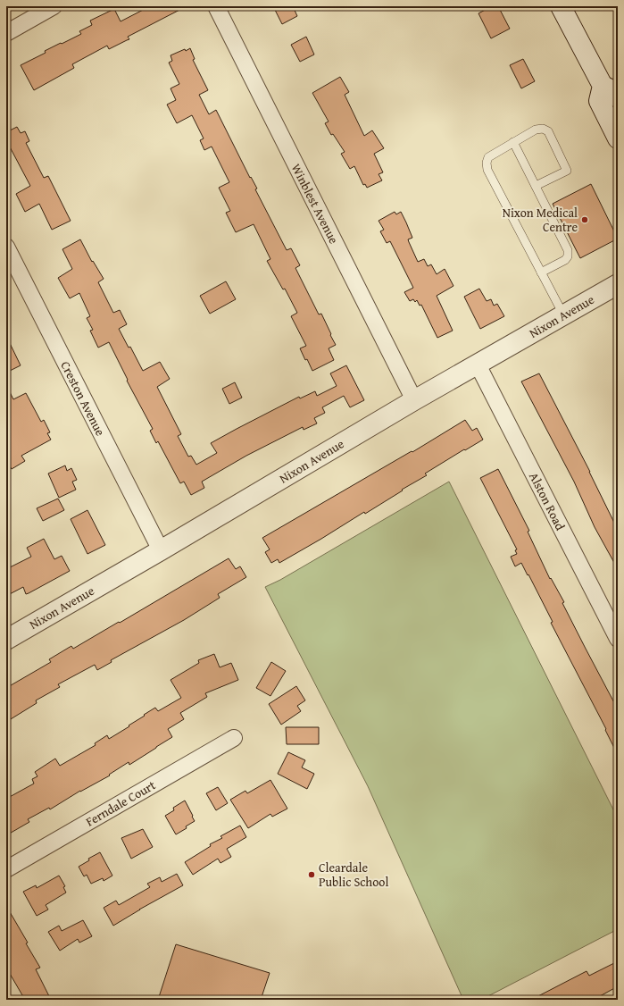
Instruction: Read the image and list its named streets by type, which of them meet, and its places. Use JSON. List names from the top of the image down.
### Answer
{
  "streets": {
    "street": [
      "Winblest Avenue",
      "Nixon Avenue",
      "Creston Avenue",
      "Alston Road",
      "Ferndale Court"
    ]
  },
  "crossings": [
    ["Winblest Avenue", "Nixon Avenue"],
    ["Nixon Avenue", "Creston Avenue"],
    ["Nixon Avenue", "Alston Road"]
  ],
  "places": ["Nixon Medical Centre", "Cleardale Public School"]
}
